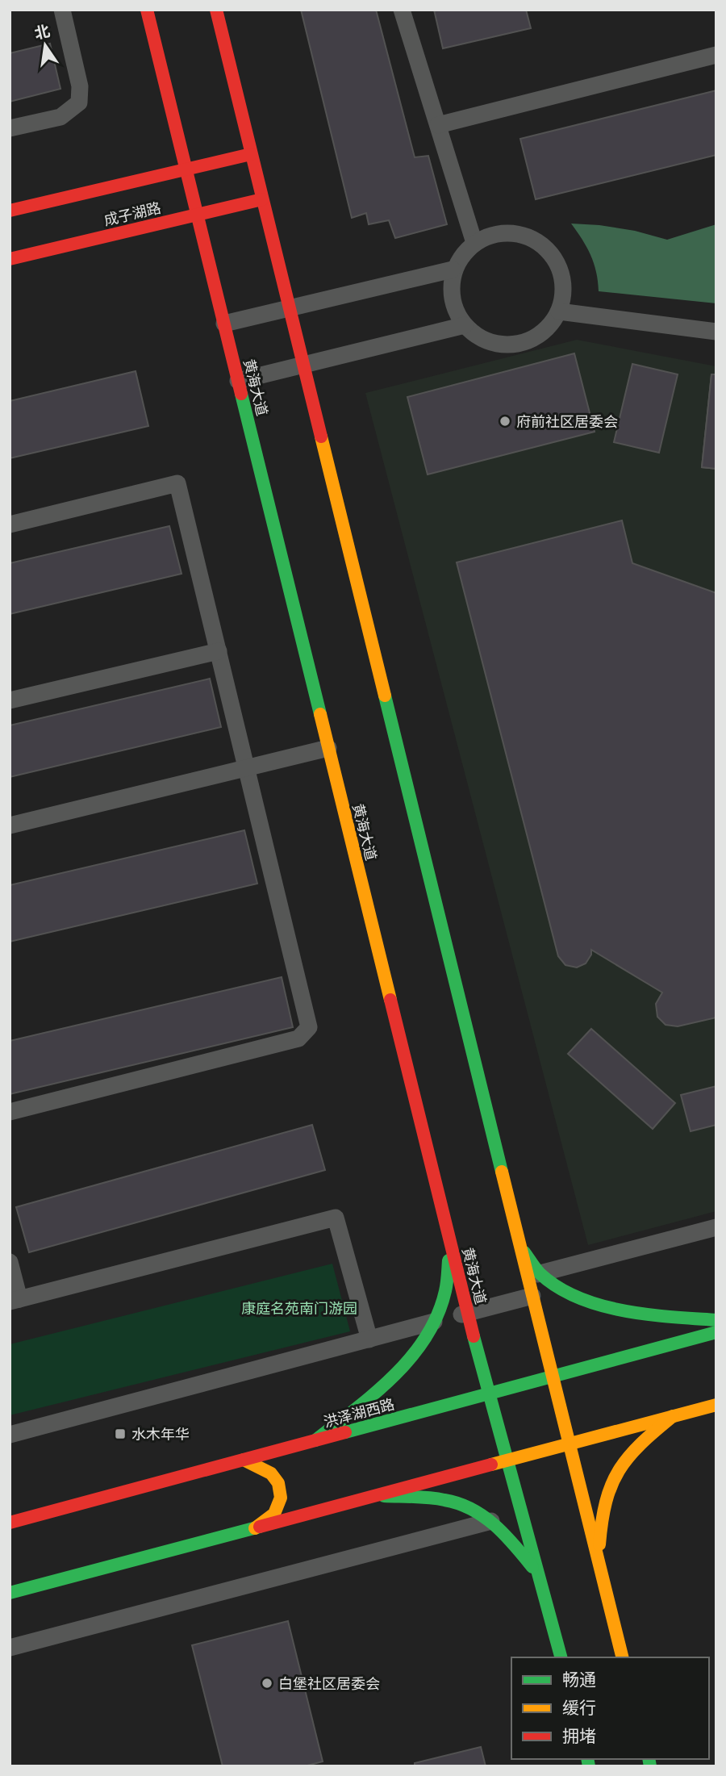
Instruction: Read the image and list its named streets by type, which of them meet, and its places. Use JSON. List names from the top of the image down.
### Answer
{
  "streets": {
    "street": ["成子湖路", "黄海大道", "洪泽湖西路"]
  },
  "crossings": [
    ["成子湖路", "黄海大道"],
    ["黄海大道", "洪泽湖西路"]
  ],
  "parks": ["康庭名苑南门游园"],
  "places": {
    "other": ["府前社区居委会", "白堡社区居委会"],
    "transit": ["水木年华"]
  },
  "legend": ["畅通", "缓行", "拥堵"],
  "north": "top"
}
